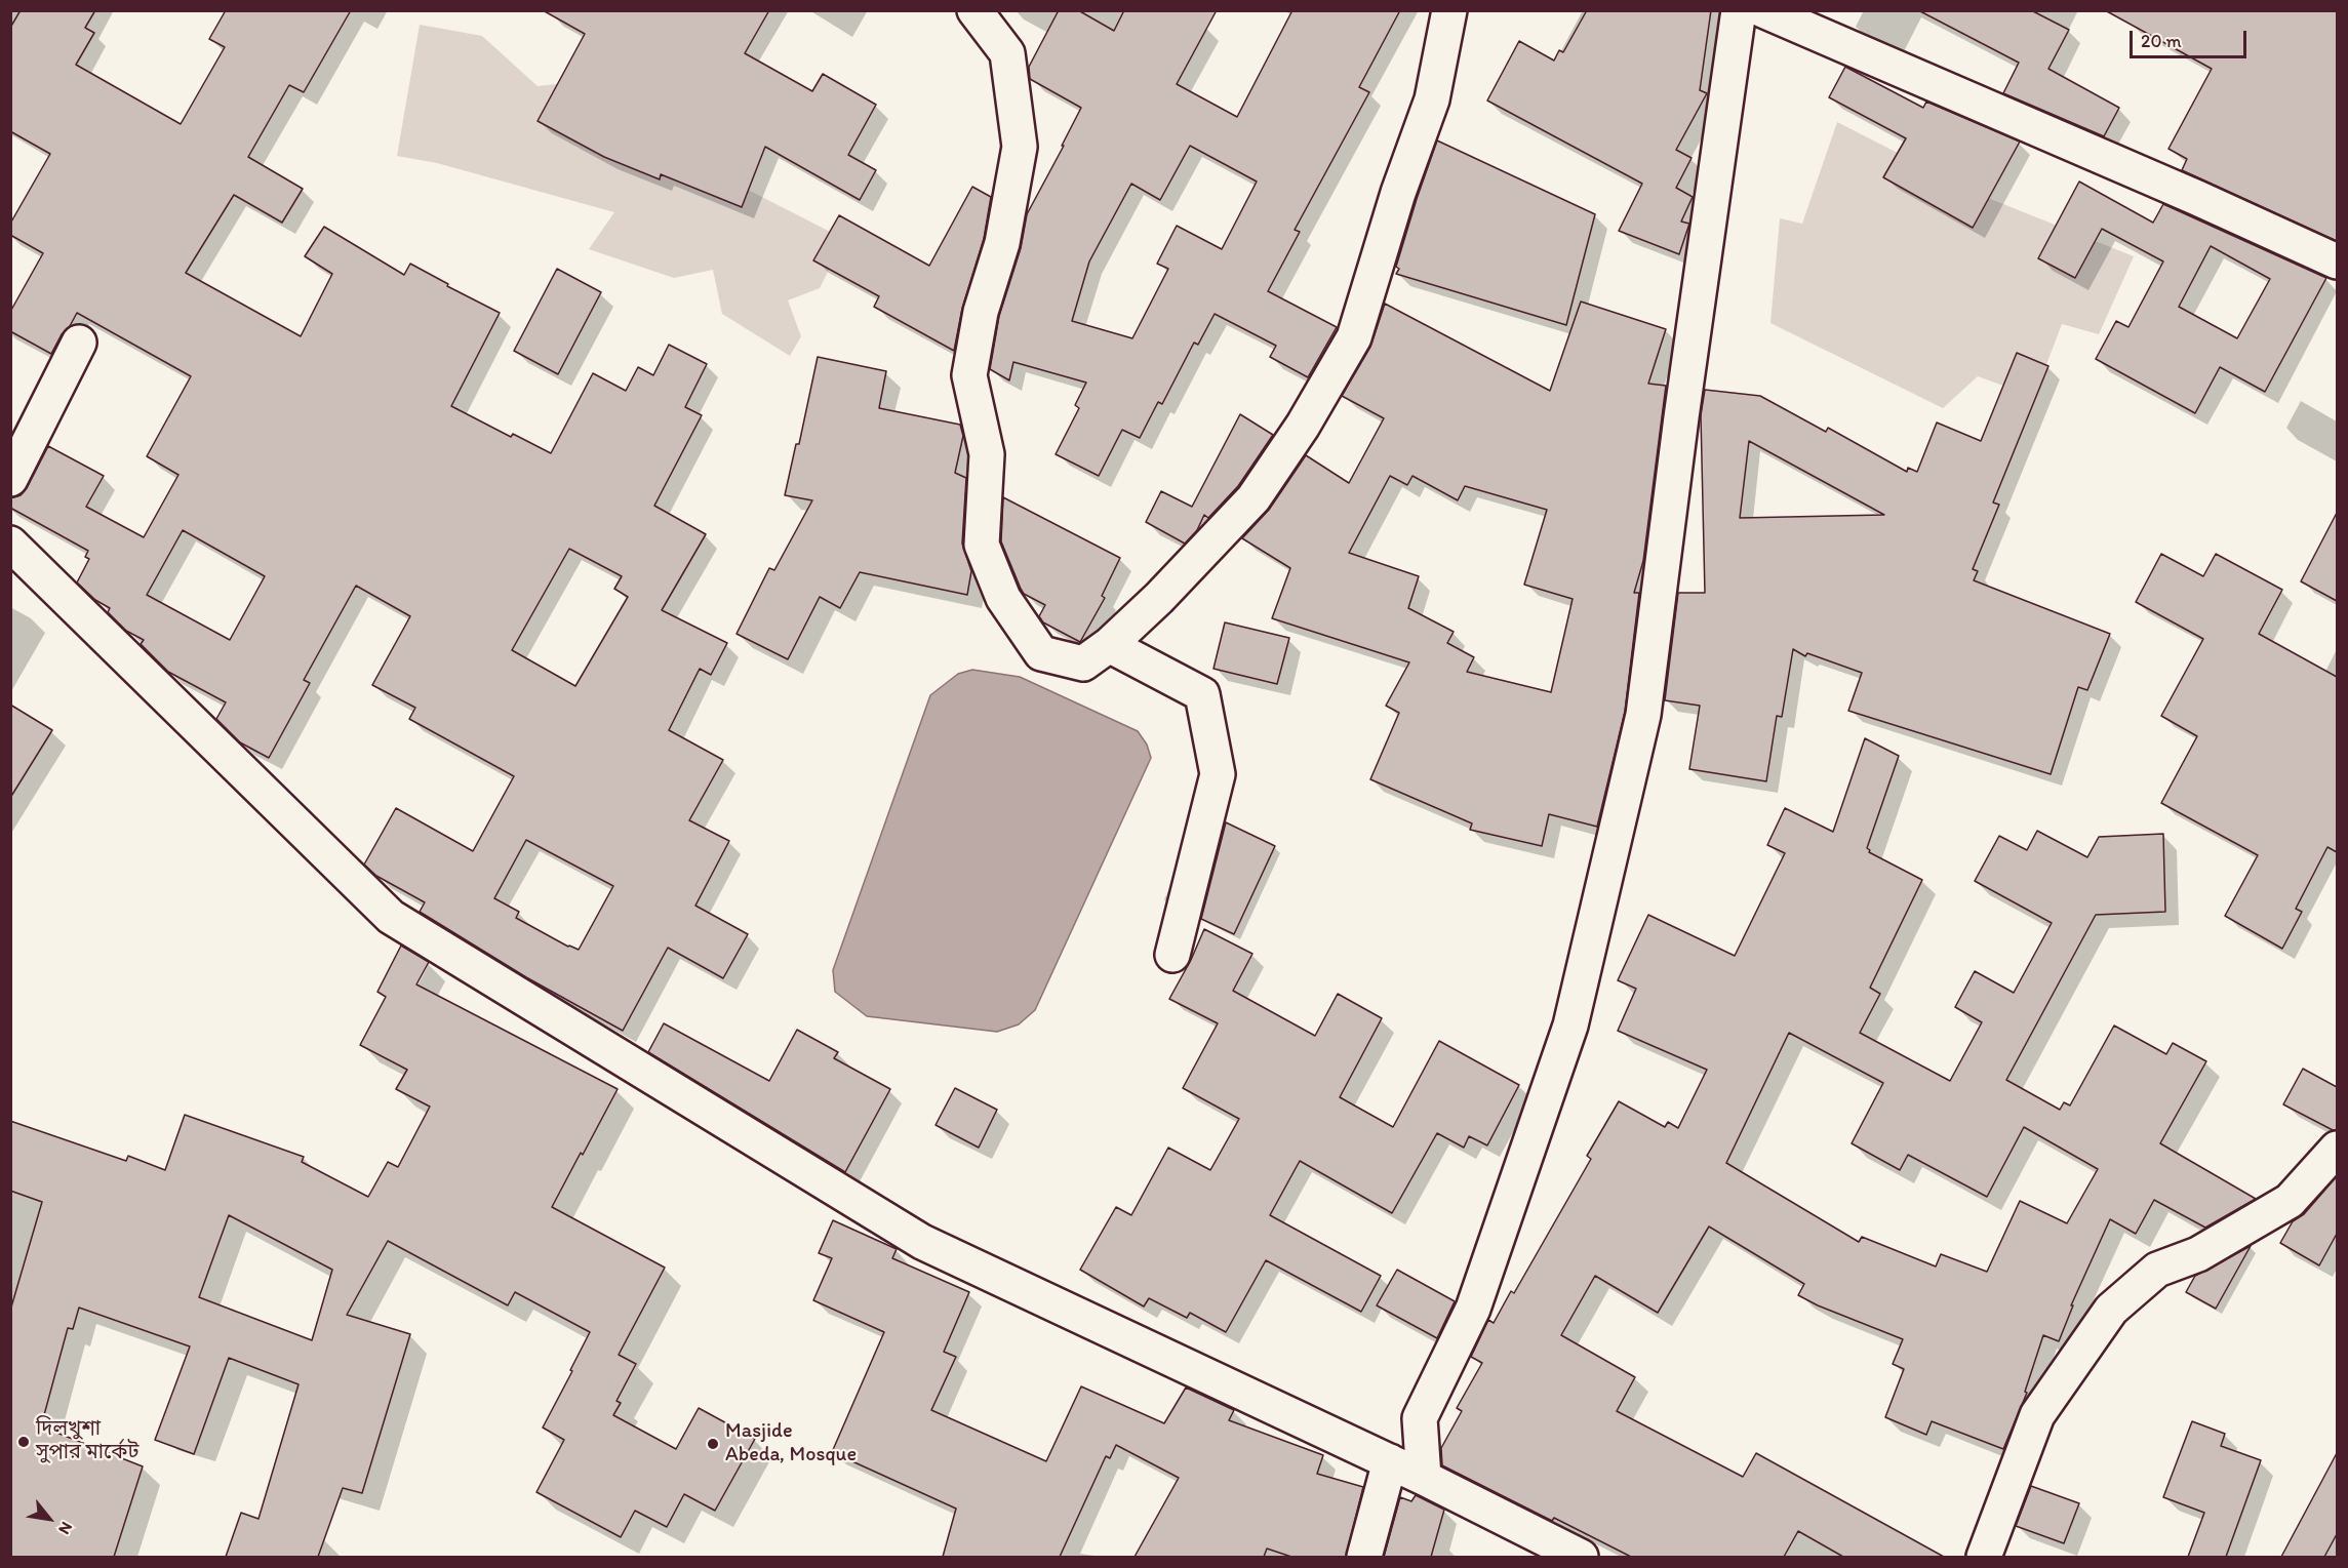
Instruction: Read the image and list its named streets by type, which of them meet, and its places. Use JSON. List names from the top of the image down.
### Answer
{
  "places": ["দিলখুশা সুপার মার্কেট", "Masjide Abeda, Mosque"],
  "scale_bar": "20 m",
  "north": "bottom right"
}
